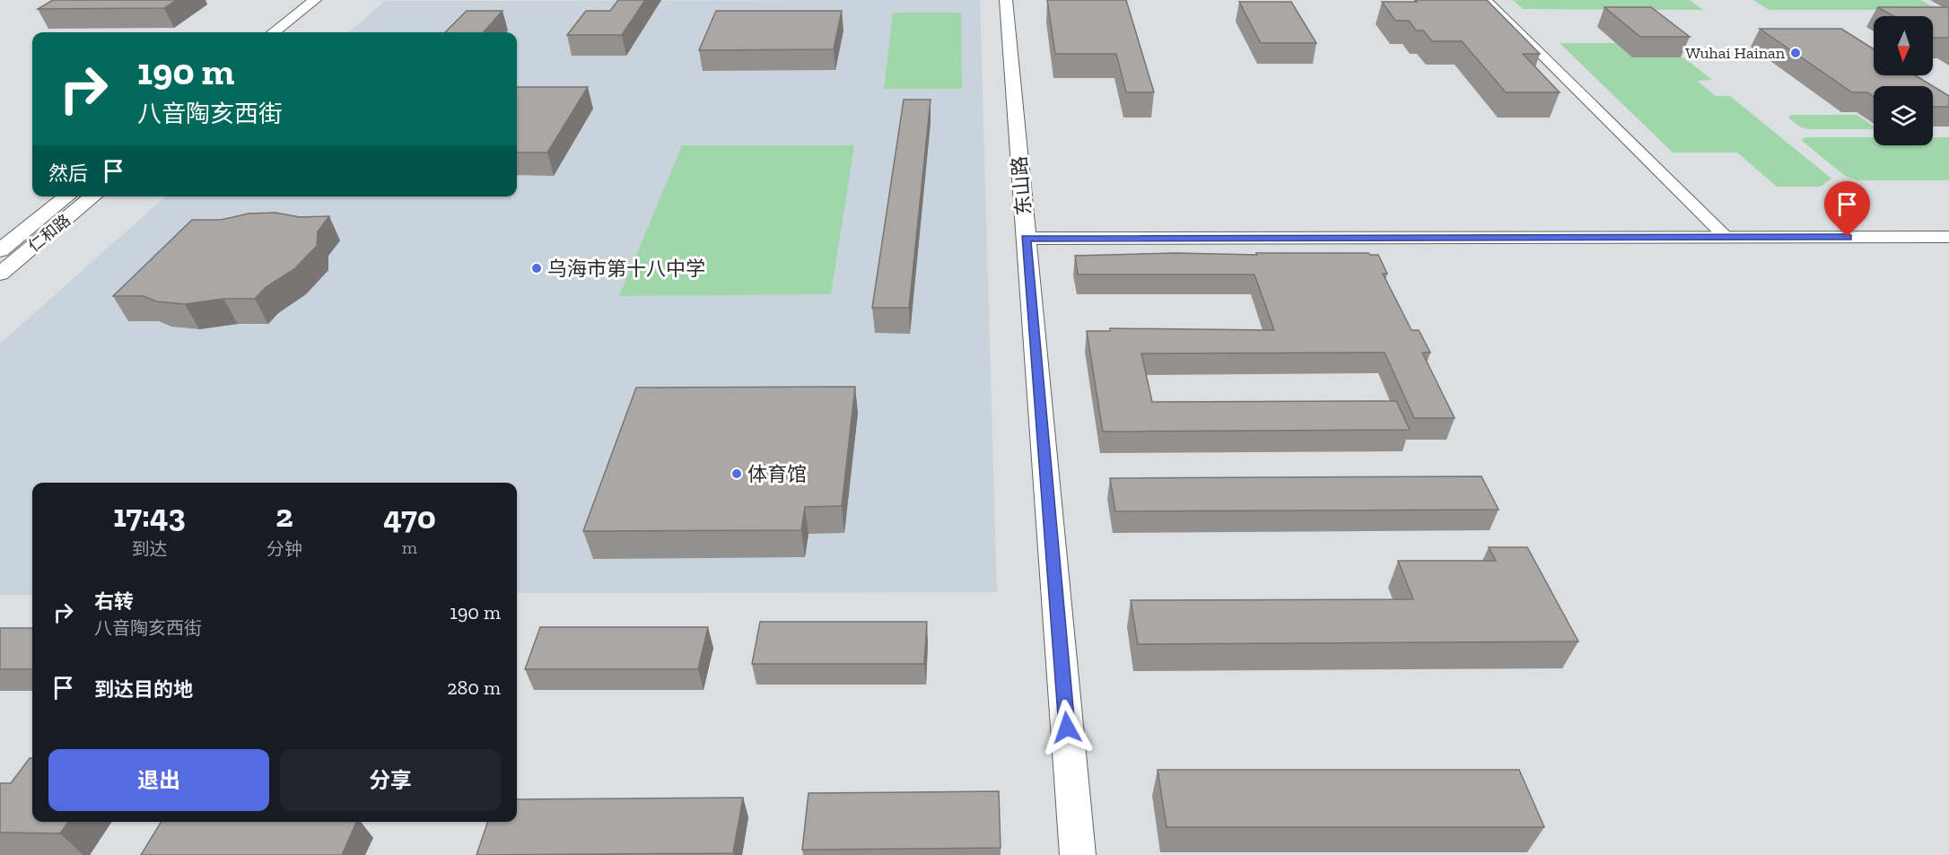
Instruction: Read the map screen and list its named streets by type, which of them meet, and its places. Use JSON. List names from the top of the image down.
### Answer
{
  "streets": {
    "street": ["东山路", "仁和路"]
  },
  "places": ["Wuhai Hainan", "乌海市第十八中学", "体育馆"],
  "north": "bottom",
  "page": {
    "turn": ["190 m", "八音陶亥西街"],
    "then": "然后",
    "eta": [
      "17:43",
      "到达",
      "2",
      "分钟",
      "470",
      "m"
    ],
    "list": [
      {
        "name": "右转",
        "note": "八音陶亥西街",
        "value": "190 m"
      },
      {
        "name": "到达目的地",
        "value": "280 m"
      }
    ],
    "buttons": ["退出", "分享"]
  }
}
